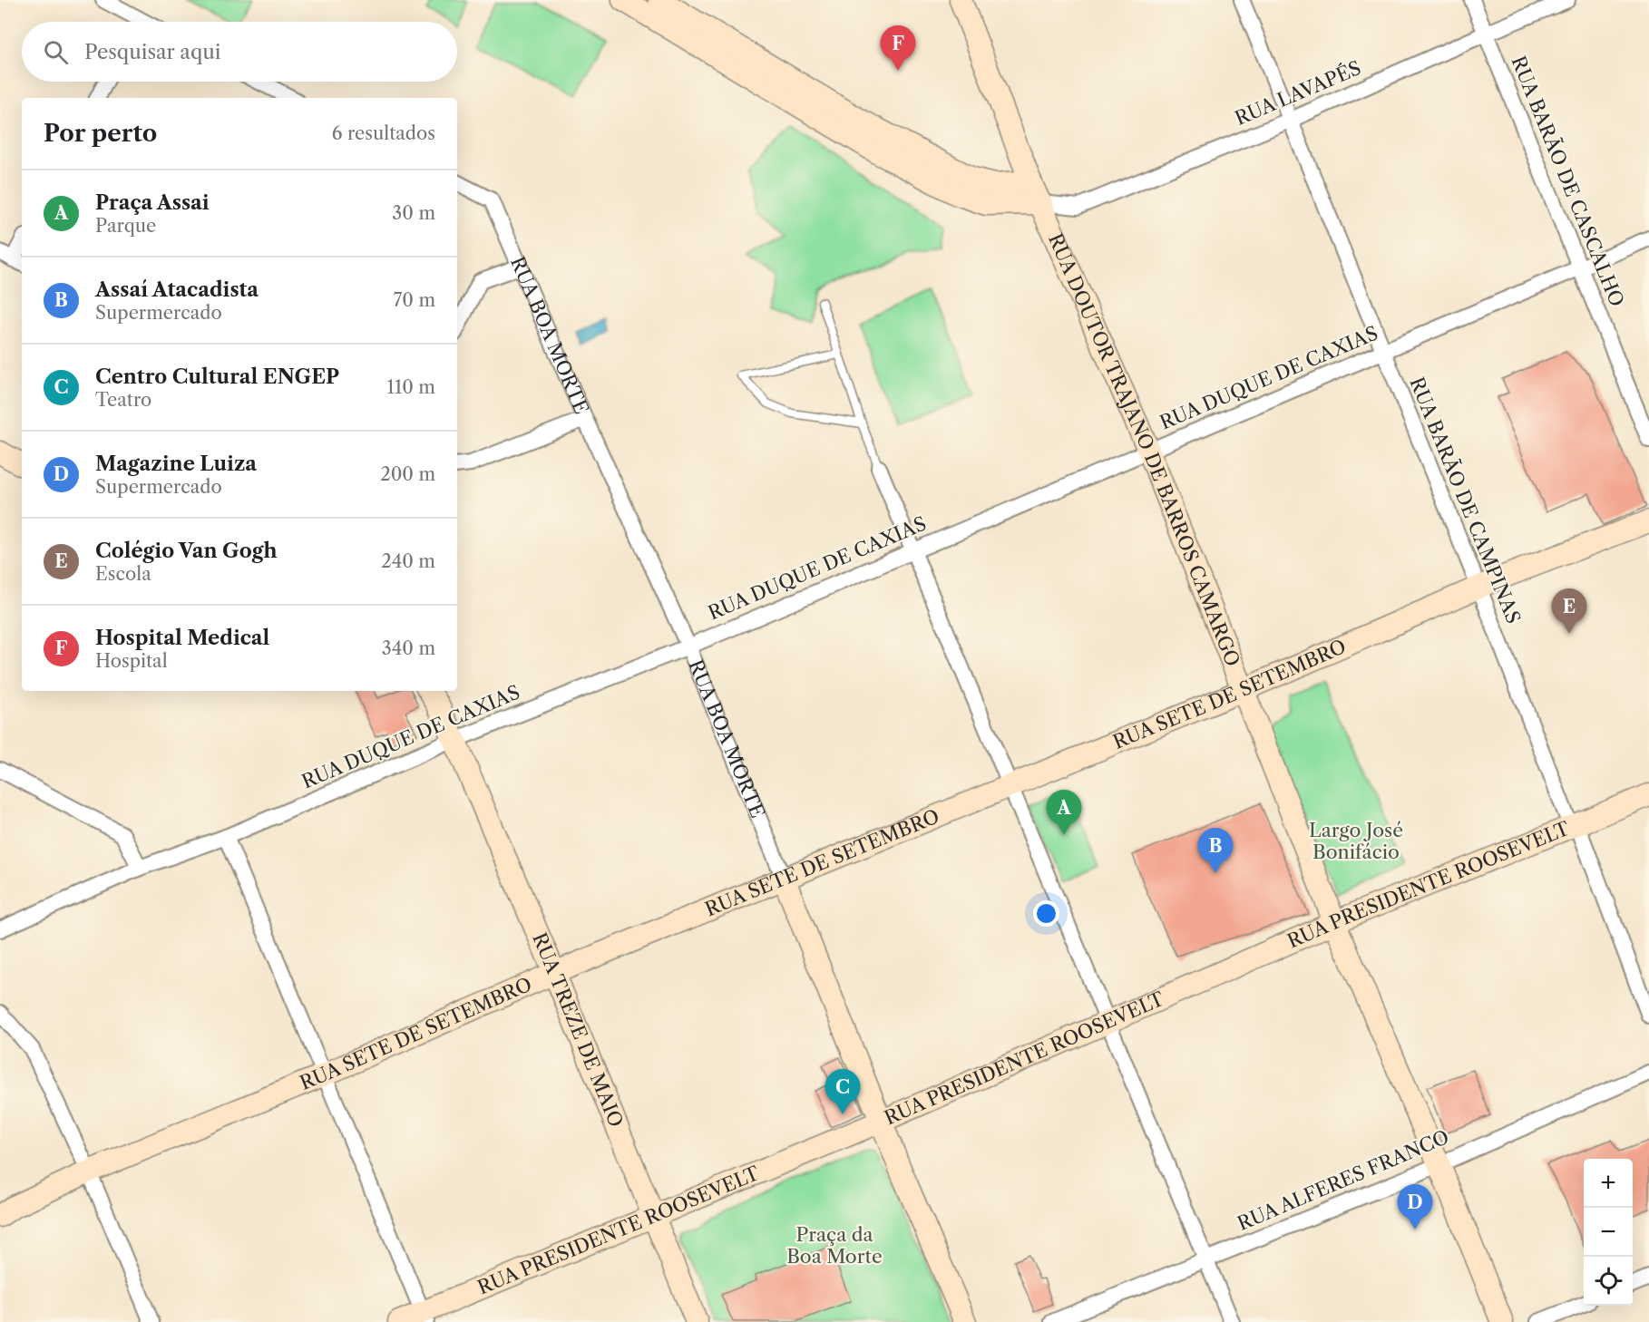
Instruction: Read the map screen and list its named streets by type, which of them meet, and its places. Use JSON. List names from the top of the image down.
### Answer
{
  "streets": {
    "main road": [
      "RUA BOA MORTE",
      "RUA DOUTOR TRAJANO DE BARROS CAMARGO",
      "RUA SETE DE SETEMBRO",
      "RUA PRESIDENTE ROOSEVELT",
      "RUA TREZE DE MAIO"
    ],
    "street": [
      "RUA LAVAPÉS",
      "RUA BARÃO DE CASCALHO",
      "RUA DUQUE DE CAXIAS",
      "RUA BARÃO DE CAMPINAS",
      "RUA ALFERES FRANCO"
    ]
  },
  "crossings": [
    ["RUA LAVAPÉS", "RUA BARÃO DE CASCALHO"],
    ["RUA LAVAPÉS", "RUA DOUTOR TRAJANO DE BARROS CAMARGO"],
    ["RUA LAVAPÉS", "RUA BARÃO DE CAMPINAS"],
    ["RUA BARÃO DE CASCALHO", "RUA DUQUE DE CAXIAS"],
    ["RUA BOA MORTE", "RUA DUQUE DE CAXIAS"],
    ["RUA BOA MORTE", "RUA SETE DE SETEMBRO"],
    ["RUA BOA MORTE", "RUA PRESIDENTE ROOSEVELT"],
    ["RUA DUQUE DE CAXIAS", "RUA DOUTOR TRAJANO DE BARROS CAMARGO"],
    ["RUA DUQUE DE CAXIAS", "RUA BARÃO DE CAMPINAS"],
    ["RUA DUQUE DE CAXIAS", "RUA TREZE DE MAIO"],
    ["RUA DOUTOR TRAJANO DE BARROS CAMARGO", "RUA SETE DE SETEMBRO"],
    ["RUA DOUTOR TRAJANO DE BARROS CAMARGO", "RUA PRESIDENTE ROOSEVELT"],
    ["RUA DOUTOR TRAJANO DE BARROS CAMARGO", "RUA ALFERES FRANCO"],
    ["RUA BARÃO DE CAMPINAS", "RUA SETE DE SETEMBRO"],
    ["RUA BARÃO DE CAMPINAS", "RUA PRESIDENTE ROOSEVELT"],
    ["RUA SETE DE SETEMBRO", "RUA TREZE DE MAIO"],
    ["RUA PRESIDENTE ROOSEVELT", "RUA TREZE DE MAIO"]
  ],
  "parks": ["Largo José Bonifácio", "Praça da Boa Morte"],
  "page": {
    "search": "Pesquisar aqui",
    "pins": [
      "F",
      "E",
      "A",
      "B",
      "C",
      "D"
    ],
    "heading": ["Por perto", "6 resultados"],
    "list": [
      {
        "mark": "A",
        "name": "Praça Assai",
        "note": "Parque",
        "value": "30 m"
      },
      {
        "mark": "B",
        "name": "Assaí Atacadista",
        "note": "Supermercado",
        "value": "70 m"
      },
      {
        "mark": "C",
        "name": "Centro Cultural ENGEP",
        "note": "Teatro",
        "value": "110 m"
      },
      {
        "mark": "D",
        "name": "Magazine Luiza",
        "note": "Supermercado",
        "value": "200 m"
      },
      {
        "mark": "E",
        "name": "Colégio Van Gogh",
        "note": "Escola",
        "value": "240 m"
      },
      {
        "mark": "F",
        "name": "Hospital Medical",
        "note": "Hospital",
        "value": "340 m"
      }
    ],
    "map_buttons": ["+", "−"]
  }
}
